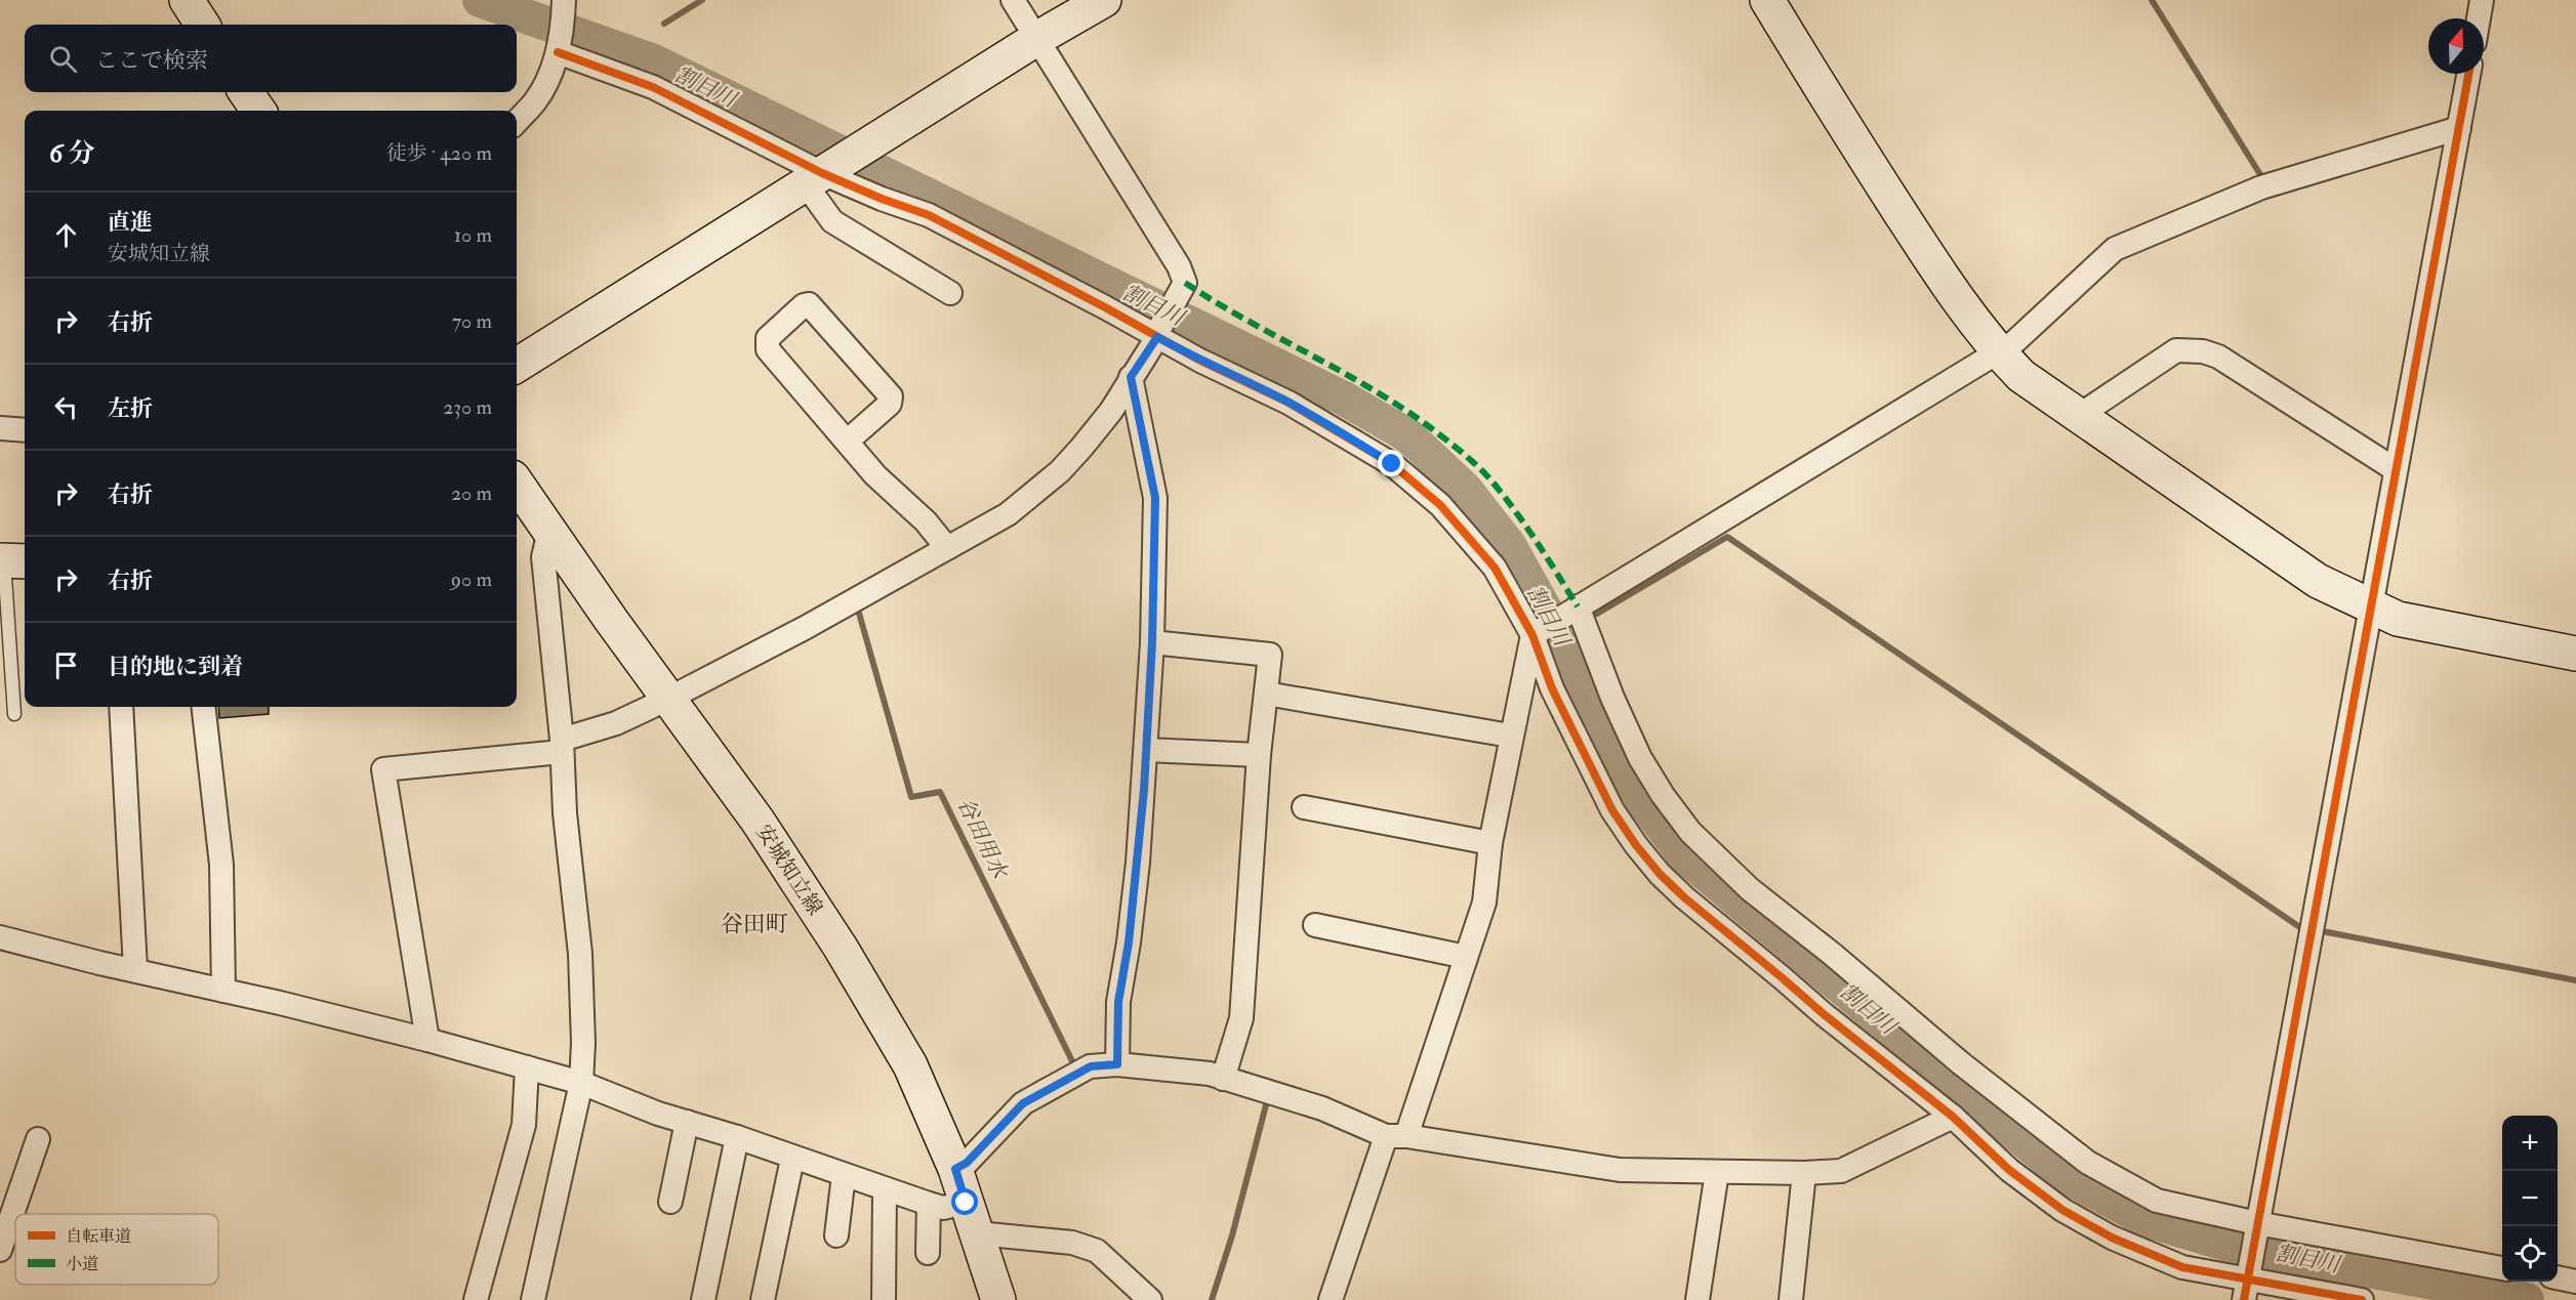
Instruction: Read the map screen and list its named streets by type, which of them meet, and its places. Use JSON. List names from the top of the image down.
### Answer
{
  "streets": {
    "street": ["安城知立線"]
  },
  "districts": ["谷田町"],
  "water": ["割目川", "谷田用水"],
  "legend": ["自転車道", "小道"],
  "north": "top",
  "page": {
    "search": "ここで検索",
    "heading": ["6 分", "徒歩 · 420 m"],
    "list": [
      ["直進", "安城知立線", "10 m"],
      ["右折", "70 m"],
      ["左折", "230 m"],
      ["右折", "20 m"],
      ["右折", "90 m"],
      "目的地に到着"
    ],
    "map_buttons": ["+", "−"]
  }
}
